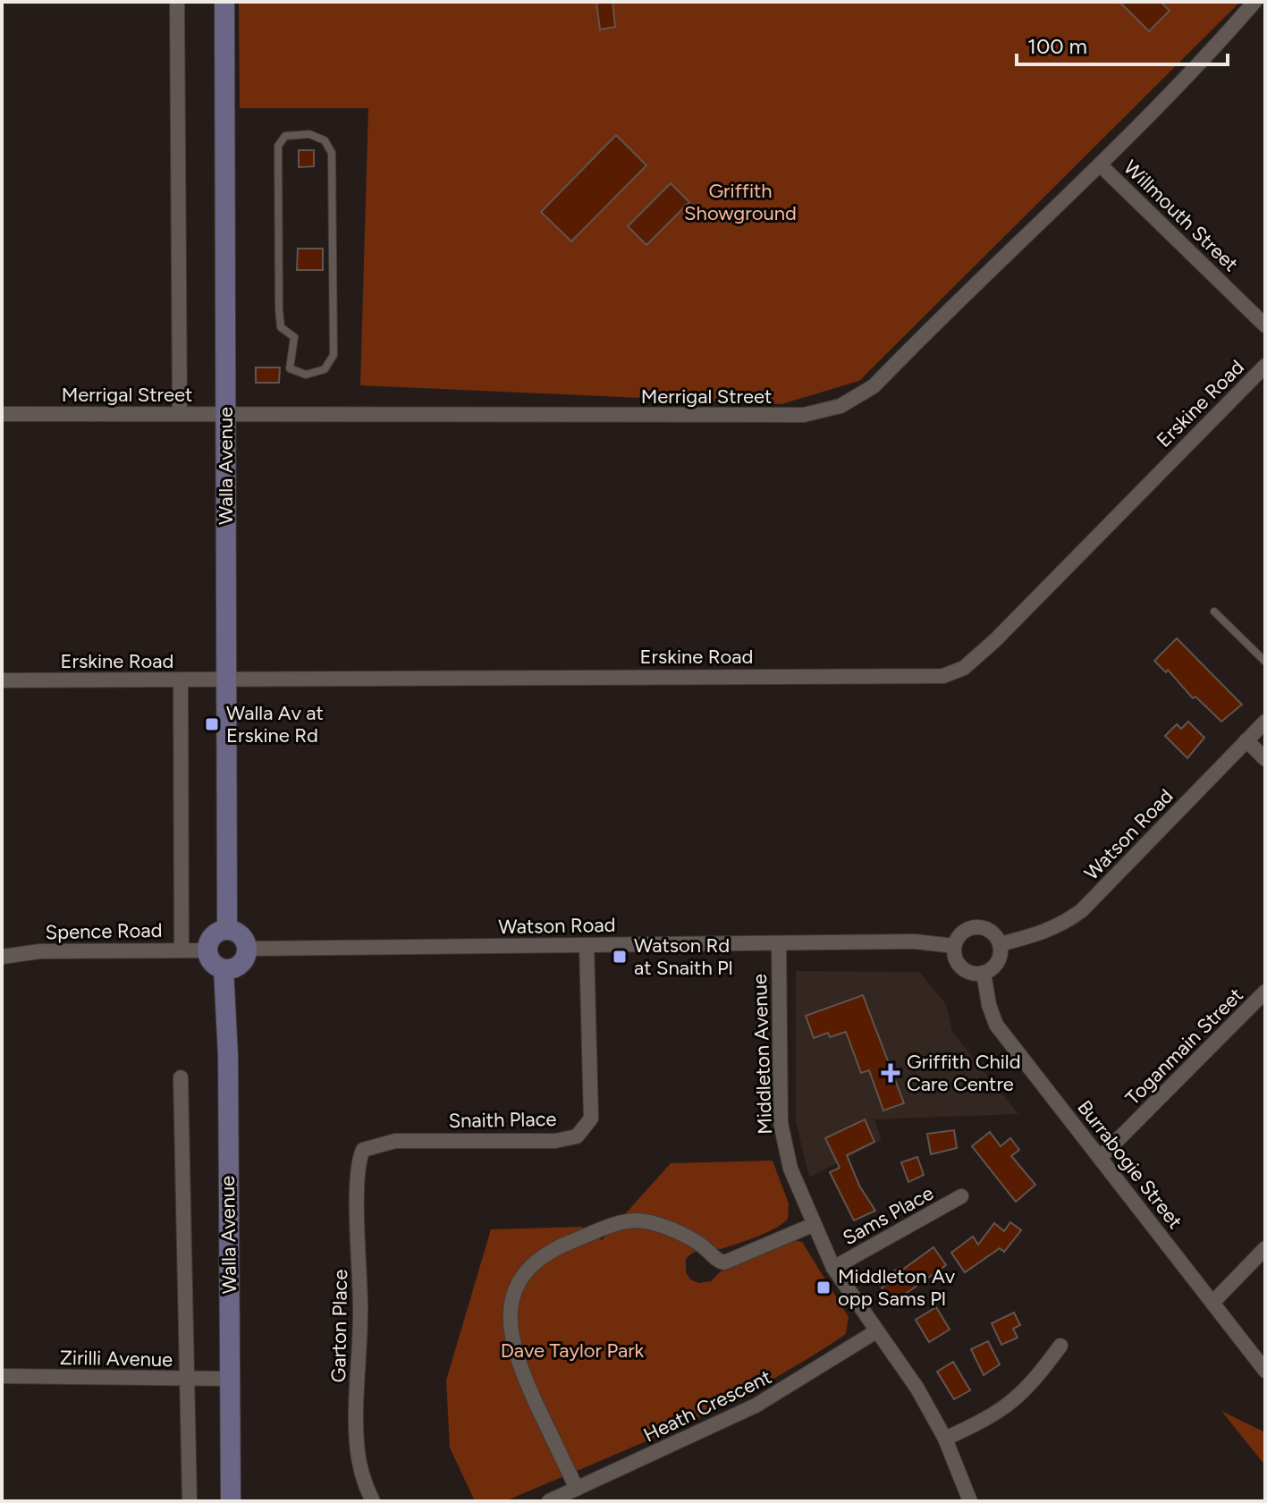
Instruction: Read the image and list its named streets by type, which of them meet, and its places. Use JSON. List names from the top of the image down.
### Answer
{
  "streets": {
    "street": [
      "Willmouth Street",
      "Merrigal Street",
      "Erskine Road",
      "Walla Avenue",
      "Watson Road",
      "Spence Road",
      "Toganmain Street",
      "Middleton Avenue",
      "Snaith Place",
      "Burrabogie Street",
      "Sams Place",
      "Garton Place",
      "Zirilli Avenue",
      "Heath Crescent"
    ]
  },
  "crossings": [
    ["Willmouth Street", "Merrigal Street"],
    ["Merrigal Street", "Walla Avenue"],
    ["Erskine Road", "Walla Avenue"],
    ["Walla Avenue", "Watson Road"],
    ["Walla Avenue", "Spence Road"],
    ["Walla Avenue", "Zirilli Avenue"],
    ["Watson Road", "Spence Road"],
    ["Watson Road", "Middleton Avenue"],
    ["Watson Road", "Snaith Place"],
    ["Watson Road", "Burrabogie Street"],
    ["Toganmain Street", "Burrabogie Street"],
    ["Middleton Avenue", "Sams Place"],
    ["Middleton Avenue", "Heath Crescent"],
    ["Snaith Place", "Garton Place"]
  ],
  "parks": ["Griffith Showground", "Dave Taylor Park"],
  "places": {
    "transit": ["Walla Av at Erskine Rd", "Watson Rd at Snaith Pl", "Middleton Av opp Sams Pl"],
    "health": ["Griffith Child Care Centre"]
  },
  "scale_bar": "100 m"
}
